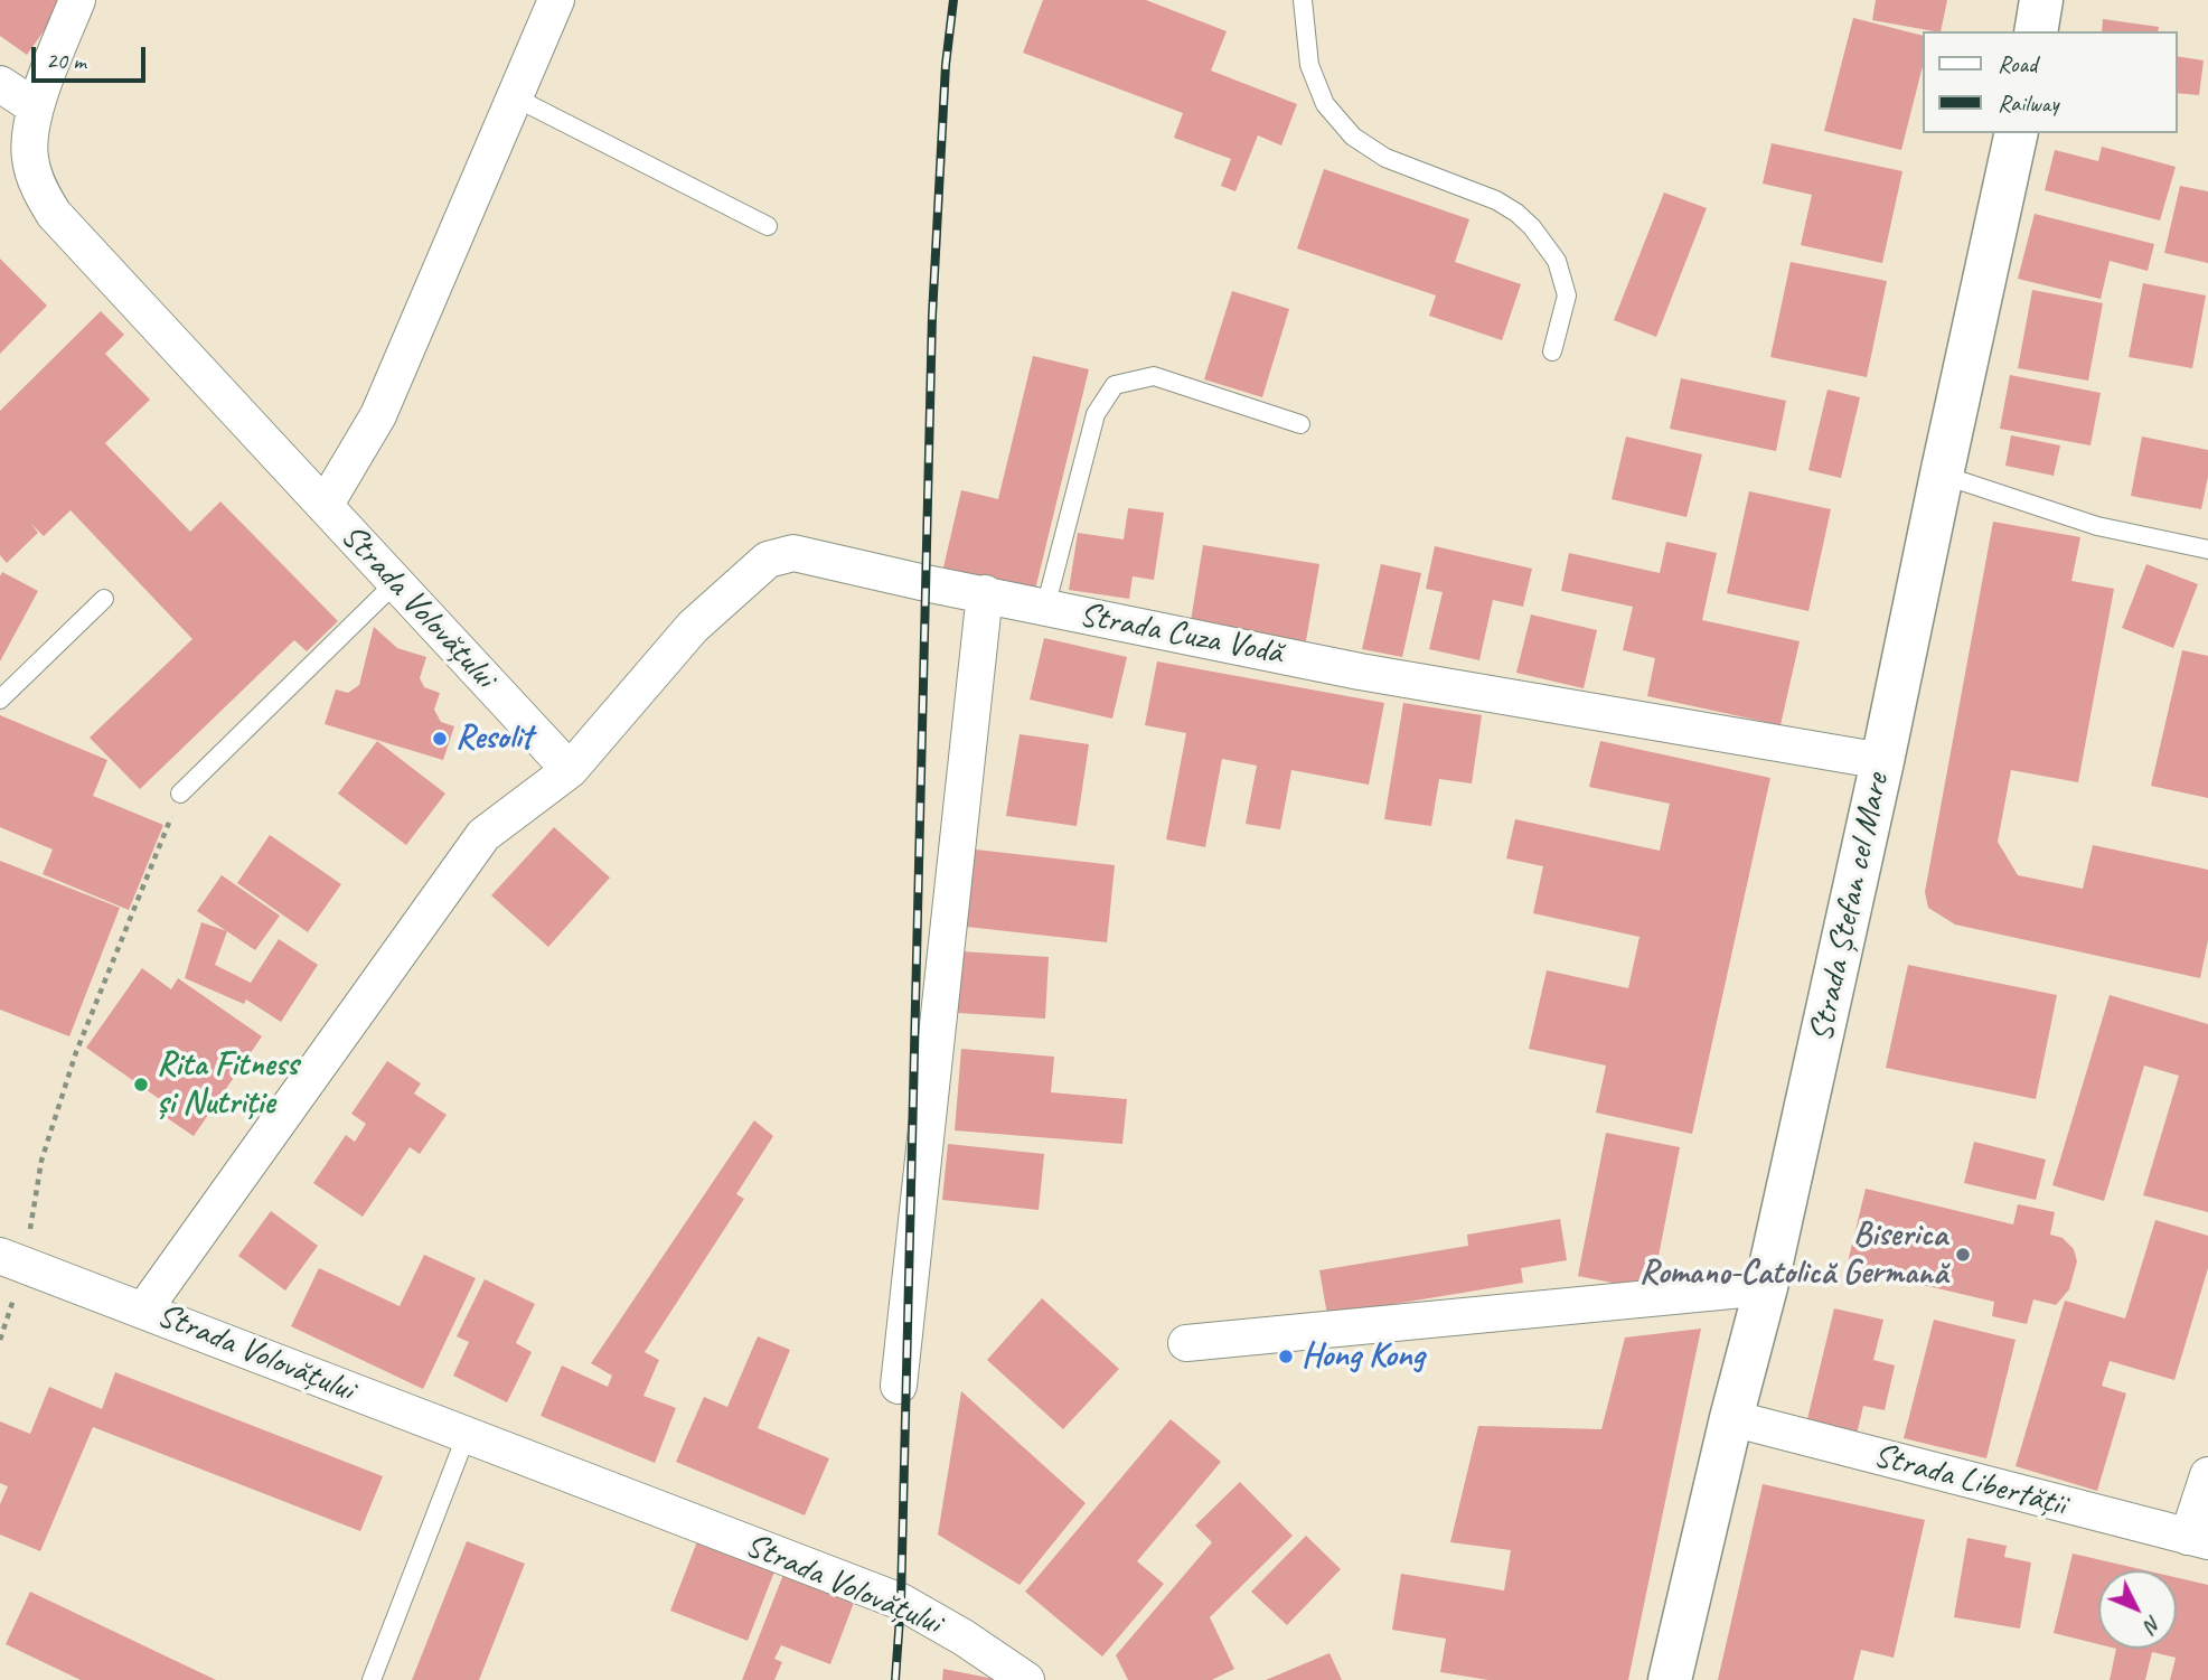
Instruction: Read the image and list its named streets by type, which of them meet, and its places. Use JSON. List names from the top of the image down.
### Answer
{
  "streets": {
    "main road": ["Strada Ștefan cel Mare"],
    "street": ["Strada Volovățului", "Strada Cuza Vodă", "Strada Libertății"]
  },
  "crossings": [
    ["Strada Volovățului", "Strada Cuza Vodă"],
    ["Strada Cuza Vodă", "Strada Ștefan cel Mare"],
    ["Strada Ștefan cel Mare", "Strada Libertății"]
  ],
  "places": [
    "Resolit",
    "Rita Fitness și Nutriție",
    "Biserica Romano-Catolică Germană",
    "Hong Kong"
  ],
  "legend": ["Road", "Railway"],
  "scale_bar": "20 m",
  "north": "bottom right"
}
